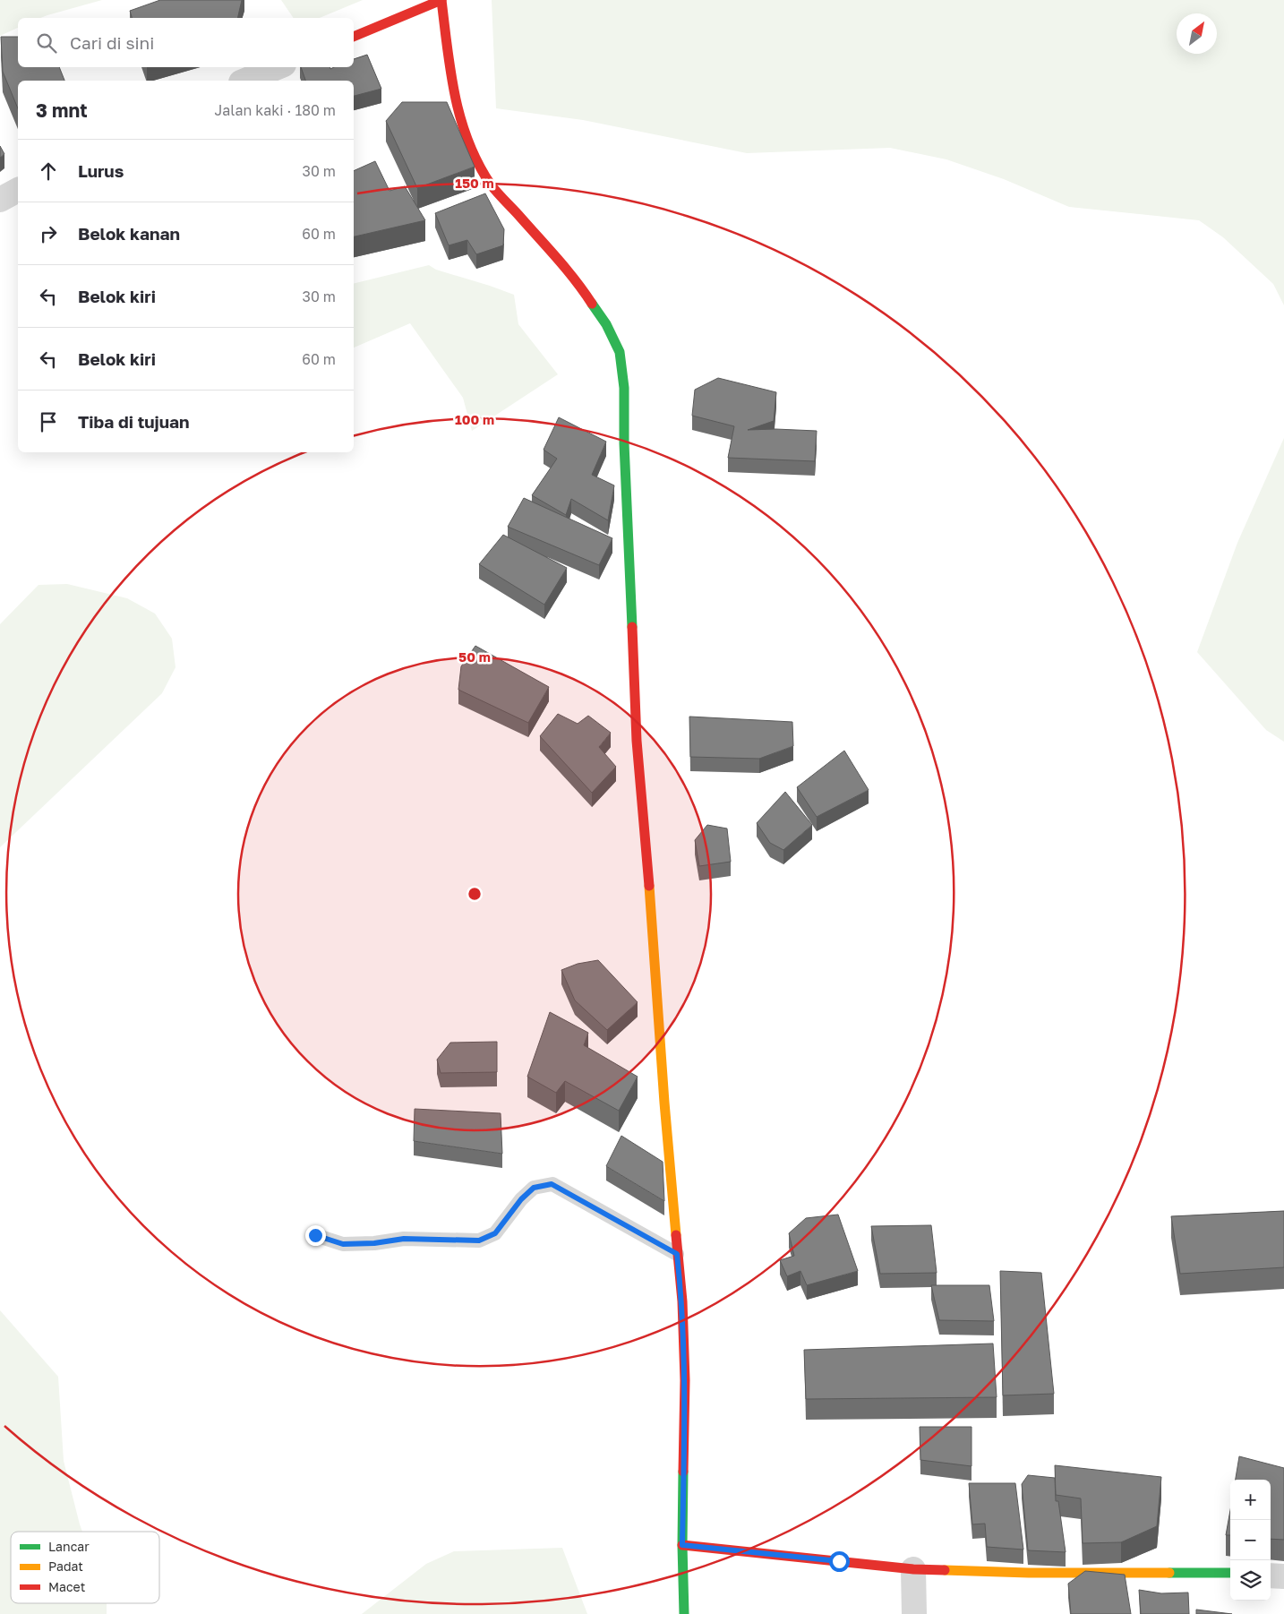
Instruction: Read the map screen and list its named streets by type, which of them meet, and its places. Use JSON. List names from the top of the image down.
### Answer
{
  "legend": ["Lancar", "Padat", "Macet"],
  "north": "top right",
  "page": {
    "search": "Cari di sini",
    "heading": ["3 mnt", "Jalan kaki · 180 m"],
    "list": [
      ["Lurus", "30 m"],
      ["Belok kanan", "60 m"],
      ["Belok kiri", "30 m"],
      ["Belok kiri", "60 m"],
      "Tiba di tujuan"
    ],
    "map_buttons": ["+", "−"]
  },
  "rings": ["150 m", "100 m", "50 m"]
}
